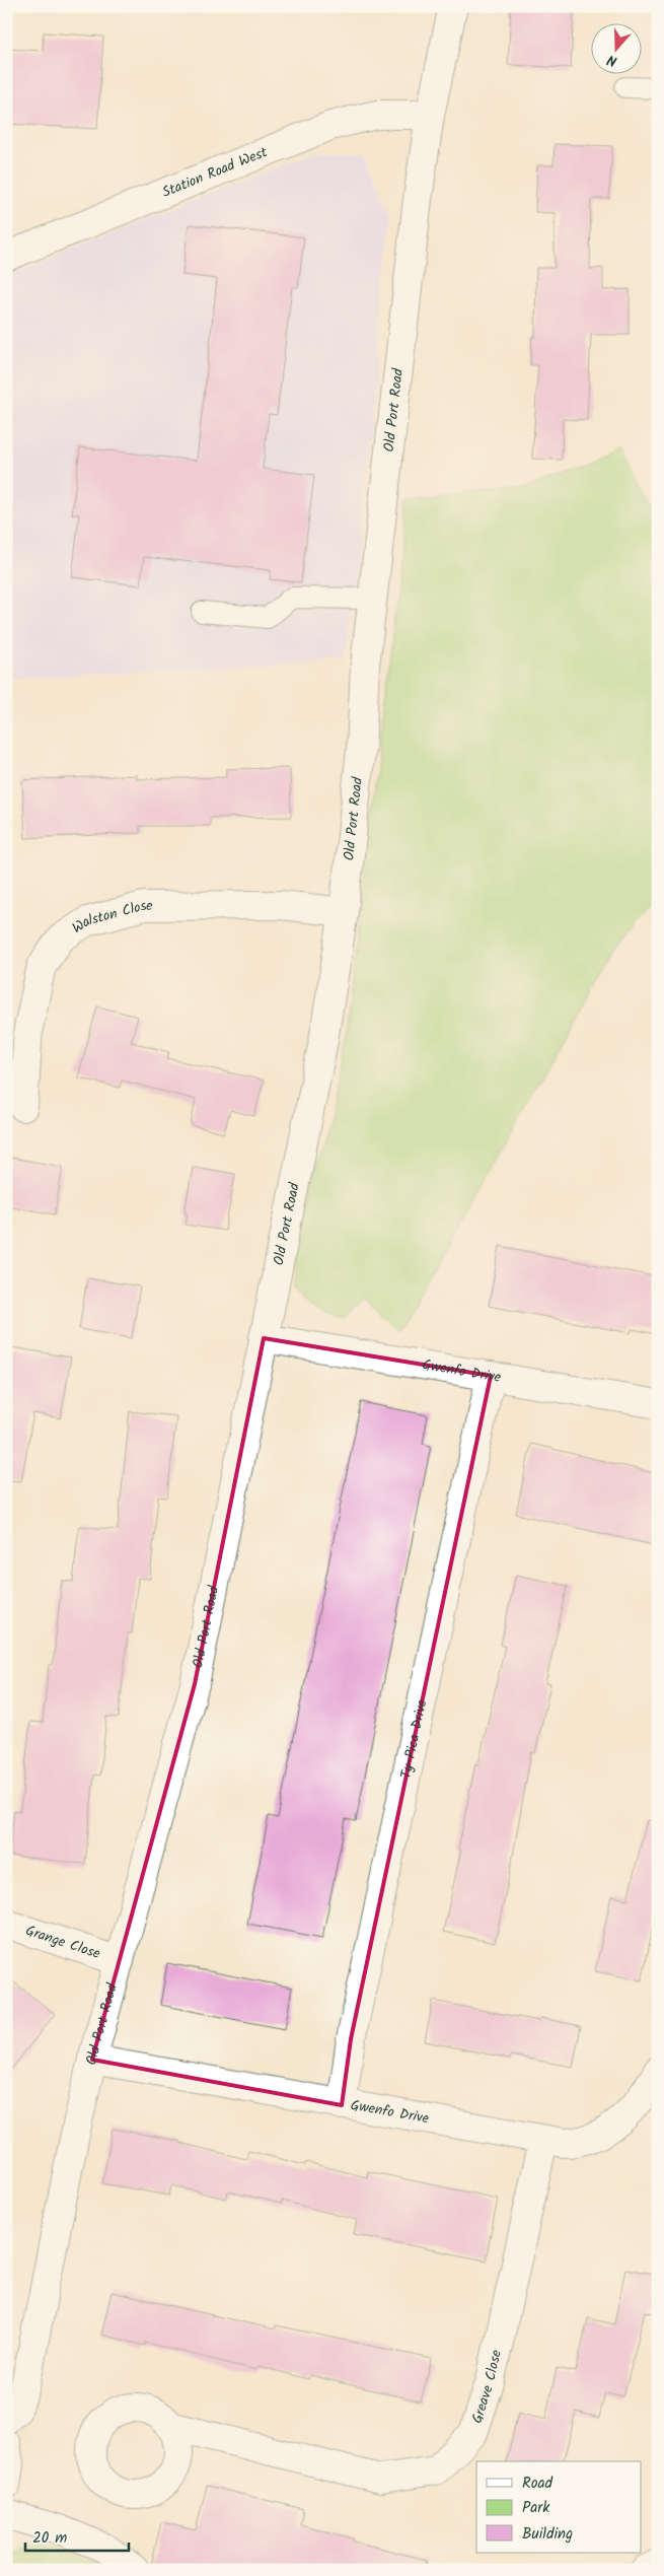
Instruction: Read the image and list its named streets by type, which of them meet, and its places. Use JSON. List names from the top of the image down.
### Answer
{
  "streets": {
    "street": [
      "Station Road West",
      "Old Port Road",
      "Walston Close",
      "Gwenfo Drive",
      "Ty-Pica Drive",
      "Grange Close",
      "Greave Close"
    ]
  },
  "crossings": [
    ["Station Road West", "Old Port Road"],
    ["Old Port Road", "Walston Close"],
    ["Old Port Road", "Gwenfo Drive"],
    ["Old Port Road", "Grange Close"],
    ["Gwenfo Drive", "Ty-Pica Drive"],
    ["Gwenfo Drive", "Greave Close"]
  ],
  "legend": ["Road", "Park", "Building"],
  "scale_bar": "20 m",
  "north": "bottom"
}
